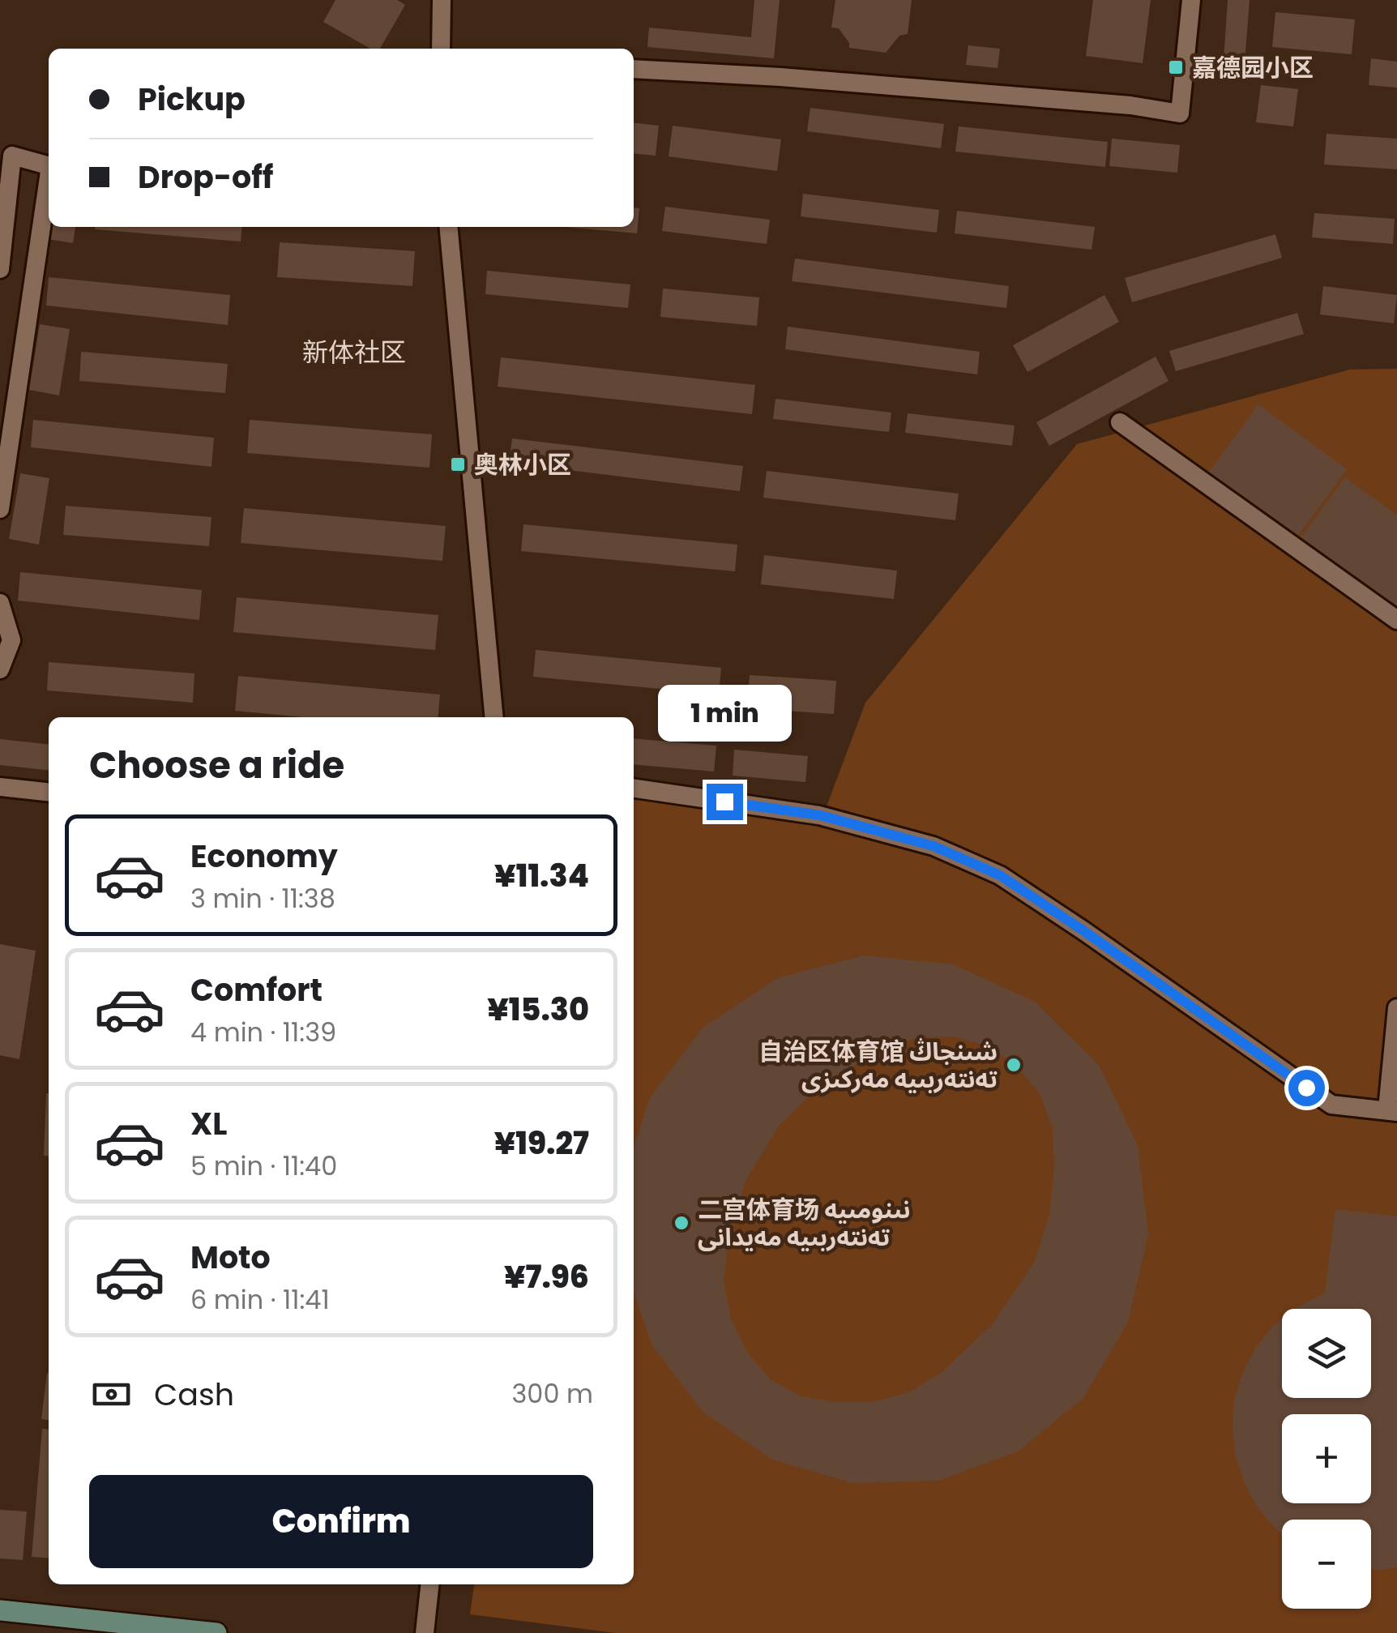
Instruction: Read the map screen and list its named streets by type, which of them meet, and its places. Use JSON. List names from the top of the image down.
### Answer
{
  "districts": ["新体社区"],
  "places": {
    "transit": ["嘉德园小区", "奥林小区"],
    "other": ["自治区体育馆 شىنجاڭ تەنتەربىيە مەركىزى", "二宫体育场 نىنومىيە تەنتەربىيە مەيدانى"]
  },
  "page": {
    "banner": ["Pickup", "Drop-off"],
    "bubble": "1 min",
    "heading": "Choose a ride",
    "list": [
      {
        "name": "Economy",
        "note": "3 min · 11:38",
        "value": "¥11.34"
      },
      {
        "name": "Comfort",
        "note": "4 min · 11:39",
        "value": "¥15.30"
      },
      {
        "name": "XL",
        "note": "5 min · 11:40",
        "value": "¥19.27"
      },
      {
        "name": "Moto",
        "note": "6 min · 11:41",
        "value": "¥7.96"
      }
    ],
    "map_buttons": ["+", "−"],
    "pay": ["Cash", "300 m"],
    "buttons": "Confirm"
  }
}
